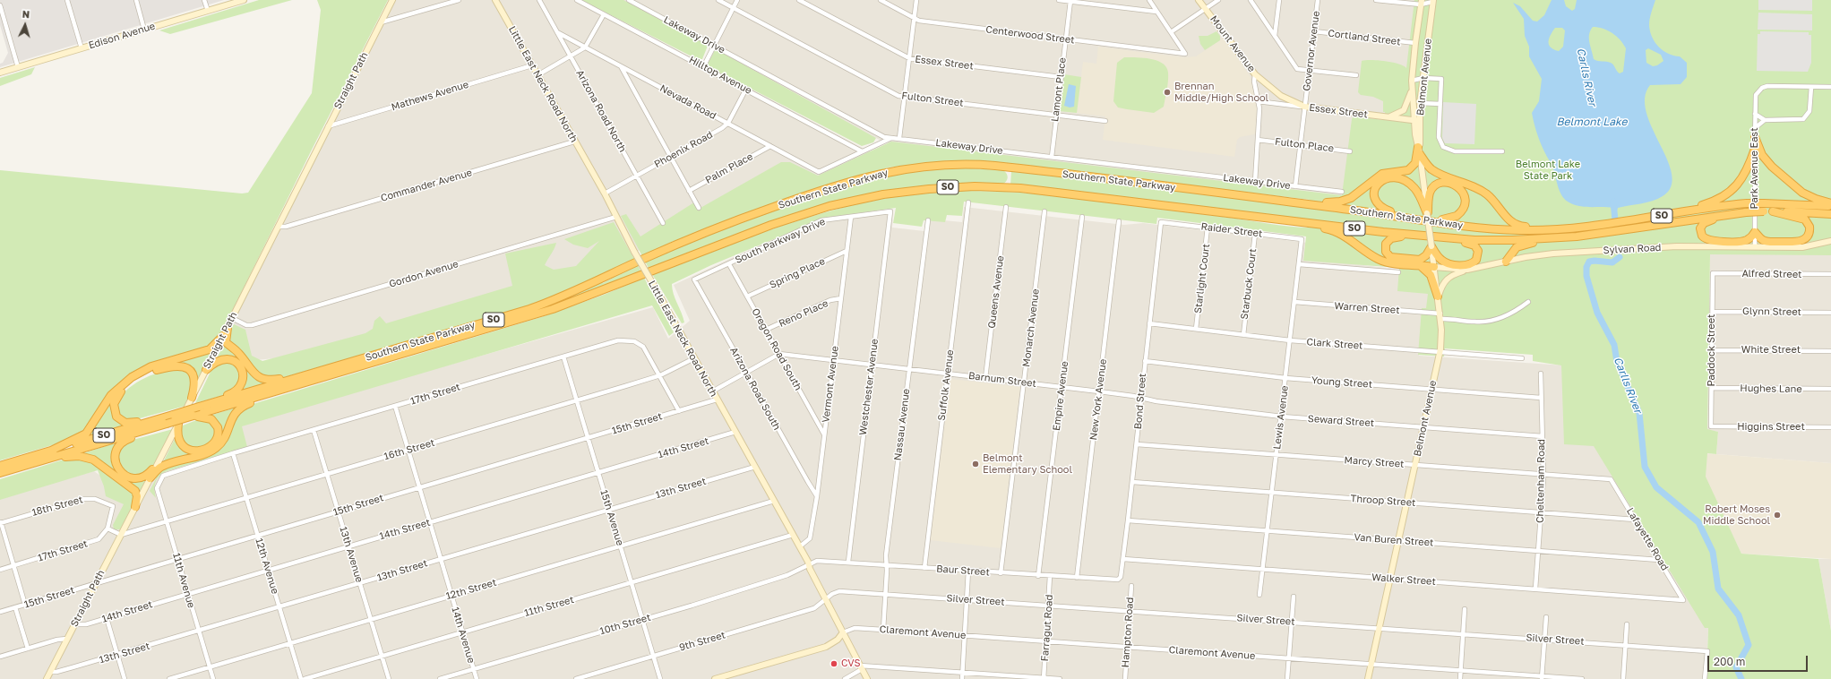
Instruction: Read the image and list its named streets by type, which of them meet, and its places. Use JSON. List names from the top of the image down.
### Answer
{
  "streets": {
    "highway": ["Southern State Parkway", "SO"],
    "main road": [
      "Edison Avenue",
      "Mount Avenue",
      "Essex Street",
      "Belmont Avenue",
      "Straight Path",
      "Little East Neck Road North",
      "Sylvan Road"
    ],
    "street": [
      "Lakeway Drive",
      "Centerwood Street",
      "Cortland Street",
      "Governor Avenue",
      "Hilltop Avenue",
      "Lamont Place",
      "Mathews Avenue",
      "Fulton Street",
      "Nevada Road",
      "Arizona Road North",
      "Fulton Place",
      "Phoenix Road",
      "Palm Place",
      "Park Avenue East",
      "Commander Avenue",
      "Raider Street",
      "South Parkway Drive",
      "Spring Place",
      "Gordon Avenue",
      "Alfred Street",
      "Starlight Court",
      "Starbuck Court",
      "Queens Avenue",
      "Warren Street",
      "Glynn Street",
      "Reno Place",
      "Monarch Avenue",
      "Clark Street",
      "Oregon Road South",
      "Paddock Street",
      "White Street",
      "Barnum Street",
      "Young Street",
      "Vermont Avenue",
      "Suffolk Avenue",
      "Westchester Avenue",
      "Arizona Road South",
      "Hughes Lane",
      "17th Street",
      "Empire Avenue",
      "New York Avenue",
      "Bond Street",
      "Lewis Avenue",
      "Seward Street",
      "15th Street",
      "Nassau Avenue",
      "Higgins Street",
      "14th Street",
      "16th Street",
      "Marcy Street",
      "Cheltenham Road",
      "13th Street",
      "Throop Street",
      "18th Street",
      "15th Avenue",
      "Lafayette Road",
      "Van Buren Street",
      "13th Avenue",
      "12th Avenue",
      "Baur Street",
      "Walker Street",
      "11th Avenue",
      "12th Street",
      "Silver Street",
      "11th Street",
      "10th Street",
      "Farragut Road",
      "Claremont Avenue",
      "Hampton Road",
      "14th Avenue",
      "9th Street"
    ]
  },
  "crossings": [
    ["Lakeway Drive", "Governor Avenue"],
    ["Lakeway Drive", "Lamont Place"],
    ["Centerwood Street", "Lamont Place"],
    ["Cortland Street", "Governor Avenue"],
    ["Cortland Street", "Belmont Avenue"],
    ["Mount Avenue", "Governor Avenue"],
    ["Mount Avenue", "Essex Street"],
    ["Governor Avenue", "Essex Street"],
    ["Governor Avenue", "Fulton Place"],
    ["Essex Street", "Belmont Avenue"],
    ["Essex Street", "Lamont Place"],
    ["Hilltop Avenue", "Nevada Road"],
    ["Hilltop Avenue", "Phoenix Road"],
    ["Belmont Avenue", "Southern State Parkway"],
    ["Belmont Avenue", "Sylvan Road"],
    ["Belmont Avenue", "Warren Street"],
    ["Belmont Avenue", "Clark Street"],
    ["Belmont Avenue", "Young Street"],
    ["Belmont Avenue", "Seward Street"],
    ["Belmont Avenue", "Marcy Street"],
    ["Belmont Avenue", "Throop Street"],
    ["Belmont Avenue", "Van Buren Street"],
    ["Belmont Avenue", "Walker Street"],
    ["Belmont Avenue", "Silver Street"],
    ["Belmont Avenue", "Claremont Avenue"],
    ["Straight Path", "Mathews Avenue"],
    ["Straight Path", "Commander Avenue"],
    ["Straight Path", "Gordon Avenue"],
    ["Straight Path", "15th Street"],
    ["Straight Path", "14th Street"],
    ["Straight Path", "16th Street"],
    ["Straight Path", "13th Street"],
    ["Little East Neck Road North", "Mathews Avenue"],
    ["Little East Neck Road North", "Phoenix Road"],
    ["Little East Neck Road North", "Commander Avenue"],
    ["Little East Neck Road North", "Gordon Avenue"],
    ["Little East Neck Road North", "Vermont Avenue"],
    ["Little East Neck Road North", "15th Street"],
    ["Little East Neck Road North", "14th Street"],
    ["Little East Neck Road North", "16th Street"],
    ["Little East Neck Road North", "13th Street"],
    ["Little East Neck Road North", "Baur Street"],
    ["Little East Neck Road North", "12th Street"],
    ["Little East Neck Road North", "Silver Street"],
    ["Little East Neck Road North", "11th Street"],
    ["Little East Neck Road North", "10th Street"],
    ["Little East Neck Road North", "Claremont Avenue"],
    ["Little East Neck Road North", "9th Street"],
    ["Lamont Place", "Fulton Street"],
    ["Nevada Road", "Arizona Road North"],
    ["Nevada Road", "Phoenix Road"],
    ["Nevada Road", "Palm Place"],
    ["Arizona Road North", "Phoenix Road"],
    ["Park Avenue East", "Sylvan Road"],
    ["Raider Street", "Starlight Court"],
    ["Raider Street", "Starbuck Court"],
    ["Raider Street", "Bond Street"],
    ["Raider Street", "Lewis Avenue"],
    ["South Parkway Drive", "Oregon Road South"],
    ["South Parkway Drive", "Vermont Avenue"],
    ["South Parkway Drive", "Westchester Avenue"],
    ["South Parkway Drive", "Arizona Road South"],
    ["Spring Place", "Oregon Road South"],
    ["Spring Place", "Vermont Avenue"],
    ["Alfred Street", "Paddock Street"],
    ["Starlight Court", "Clark Street"],
    ["Starbuck Court", "Clark Street"],
    ["Queens Avenue", "Barnum Street"],
    ["Warren Street", "Lewis Avenue"],
    ["Glynn Street", "Paddock Street"],
    ["Reno Place", "Oregon Road South"],
    ["Reno Place", "Vermont Avenue"],
    ["Monarch Avenue", "Barnum Street"],
    ["Monarch Avenue", "Baur Street"],
    ["Clark Street", "Bond Street"],
    ["Clark Street", "Lewis Avenue"],
    ["Oregon Road South", "Barnum Street"],
    ["Oregon Road South", "Vermont Avenue"],
    ["Paddock Street", "White Street"],
    ["Paddock Street", "Hughes Lane"],
    ["Paddock Street", "Higgins Street"],
    ["Barnum Street", "Vermont Avenue"],
    ["Barnum Street", "Suffolk Avenue"],
    ["Barnum Street", "Westchester Avenue"],
    ["Barnum Street", "Empire Avenue"],
    ["Barnum Street", "New York Avenue"],
    ["Barnum Street", "Bond Street"],
    ["Barnum Street", "Seward Street"],
    ["Barnum Street", "Nassau Avenue"],
    ["Young Street", "Bond Street"],
    ["Young Street", "Lewis Avenue"],
    ["Young Street", "Cheltenham Road"],
    ["Vermont Avenue", "Arizona Road South"],
    ["Suffolk Avenue", "Baur Street"],
    ["Westchester Avenue", "Baur Street"],
    ["17th Street", "15th Street"],
    ["17th Street", "16th Street"],
    ["17th Street", "18th Street"],
    ["17th Street", "15th Avenue"],
    ["17th Street", "13th Avenue"],
    ["17th Street", "12th Avenue"],
    ["17th Street", "11th Avenue"],
    ["17th Street", "14th Avenue"],
    ["Empire Avenue", "Baur Street"],
    ["New York Avenue", "Baur Street"],
    ["Bond Street", "Seward Street"],
    ["Bond Street", "Marcy Street"],
    ["Bond Street", "Throop Street"],
    ["Bond Street", "Van Buren Street"],
    ["Bond Street", "Baur Street"],
    ["Bond Street", "Walker Street"],
    ["Lewis Avenue", "Seward Street"],
    ["Lewis Avenue", "Marcy Street"],
    ["Lewis Avenue", "Throop Street"],
    ["Lewis Avenue", "Van Buren Street"],
    ["Lewis Avenue", "Walker Street"],
    ["Seward Street", "Cheltenham Road"],
    ["15th Street", "15th Avenue"],
    ["15th Street", "13th Avenue"],
    ["15th Street", "12th Avenue"],
    ["15th Street", "11th Avenue"],
    ["15th Street", "14th Avenue"],
    ["Nassau Avenue", "Baur Street"],
    ["Nassau Avenue", "Silver Street"],
    ["Nassau Avenue", "Claremont Avenue"],
    ["14th Street", "15th Avenue"],
    ["14th Street", "13th Avenue"],
    ["14th Street", "12th Avenue"],
    ["14th Street", "11th Avenue"],
    ["14th Street", "14th Avenue"],
    ["16th Street", "15th Avenue"],
    ["16th Street", "13th Avenue"],
    ["16th Street", "12th Avenue"],
    ["16th Street", "11th Avenue"],
    ["16th Street", "14th Avenue"],
    ["Marcy Street", "Cheltenham Road"],
    ["Marcy Street", "Lafayette Road"],
    ["Cheltenham Road", "Throop Street"],
    ["Cheltenham Road", "Van Buren Street"],
    ["Cheltenham Road", "Walker Street"],
    ["13th Street", "15th Avenue"],
    ["13th Street", "13th Avenue"],
    ["13th Street", "12th Avenue"],
    ["13th Street", "11th Avenue"],
    ["13th Street", "14th Avenue"],
    ["Throop Street", "Lafayette Road"],
    ["15th Avenue", "12th Street"],
    ["15th Avenue", "11th Street"],
    ["15th Avenue", "10th Street"],
    ["15th Avenue", "9th Street"],
    ["Lafayette Road", "Van Buren Street"],
    ["Lafayette Road", "Walker Street"],
    ["13th Avenue", "12th Street"],
    ["13th Avenue", "11th Street"],
    ["12th Avenue", "12th Street"],
    ["Baur Street", "10th Street"],
    ["Baur Street", "Farragut Road"],
    ["11th Avenue", "12th Street"],
    ["12th Street", "14th Avenue"],
    ["Silver Street", "Farragut Road"],
    ["Silver Street", "Hampton Road"],
    ["Silver Street", "9th Street"],
    ["11th Street", "14th Avenue"],
    ["10th Street", "14th Avenue"],
    ["Farragut Road", "Claremont Avenue"],
    ["Claremont Avenue", "Hampton Road"]
  ],
  "water": ["Carlls River", "Belmont Lake"],
  "parks": ["Belmont Lake State Park"],
  "places": [
    "Brennan Middle/High School",
    "Belmont Elementary School",
    "Robert Moses Middle School",
    "CVS"
  ],
  "scale_bar": "200 m",
  "north": "top"
}
